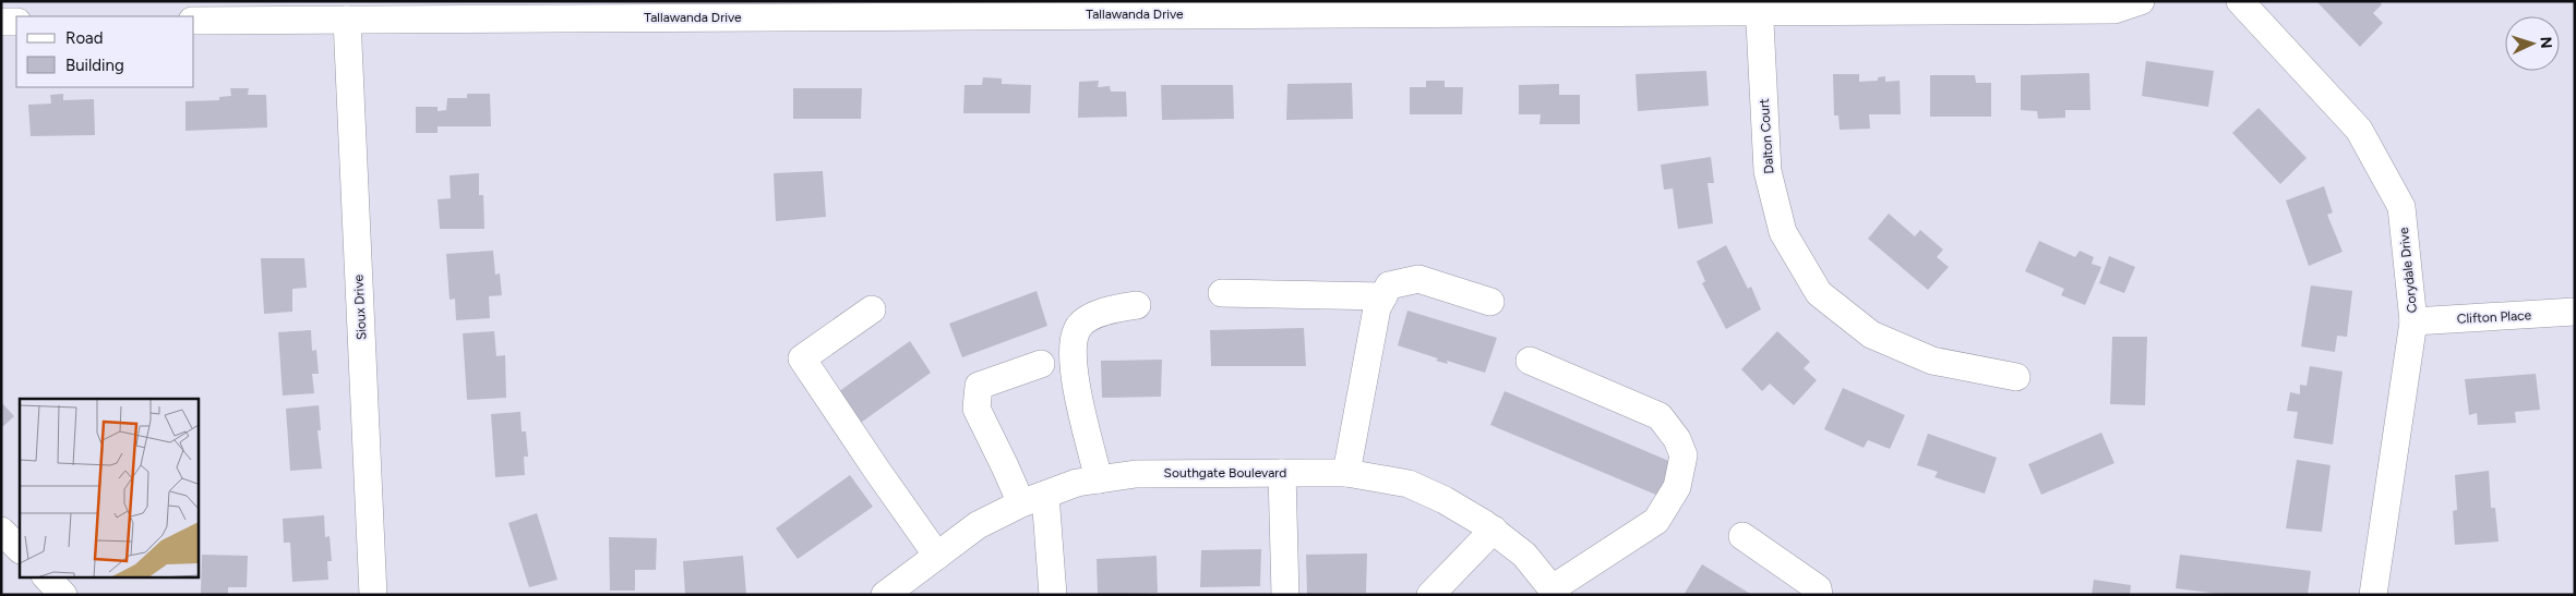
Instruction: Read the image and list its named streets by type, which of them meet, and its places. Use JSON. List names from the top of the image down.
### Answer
{
  "streets": {
    "street": [
      "Tallawanda Drive",
      "Dalton Court",
      "Corydale Drive",
      "Sioux Drive",
      "Clifton Place",
      "Southgate Boulevard"
    ]
  },
  "crossings": [
    ["Tallawanda Drive", "Dalton Court"],
    ["Tallawanda Drive", "Sioux Drive"],
    ["Corydale Drive", "Clifton Place"]
  ],
  "legend": ["Road", "Building"],
  "north": "right"
}
